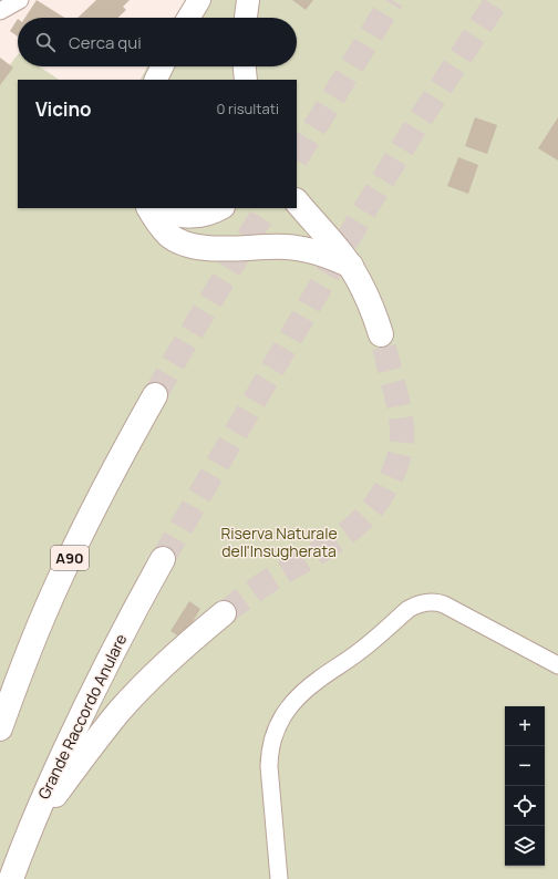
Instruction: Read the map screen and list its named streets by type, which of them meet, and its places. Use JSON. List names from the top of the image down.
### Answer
{
  "streets": {
    "highway": ["A90", "Grande Raccordo Anulare"]
  },
  "parks": ["Riserva Naturale dell'Insugherata"],
  "page": {
    "search": "Cerca qui",
    "heading": ["Vicino", "0 risultati"],
    "map_buttons": ["+", "−"]
  }
}
